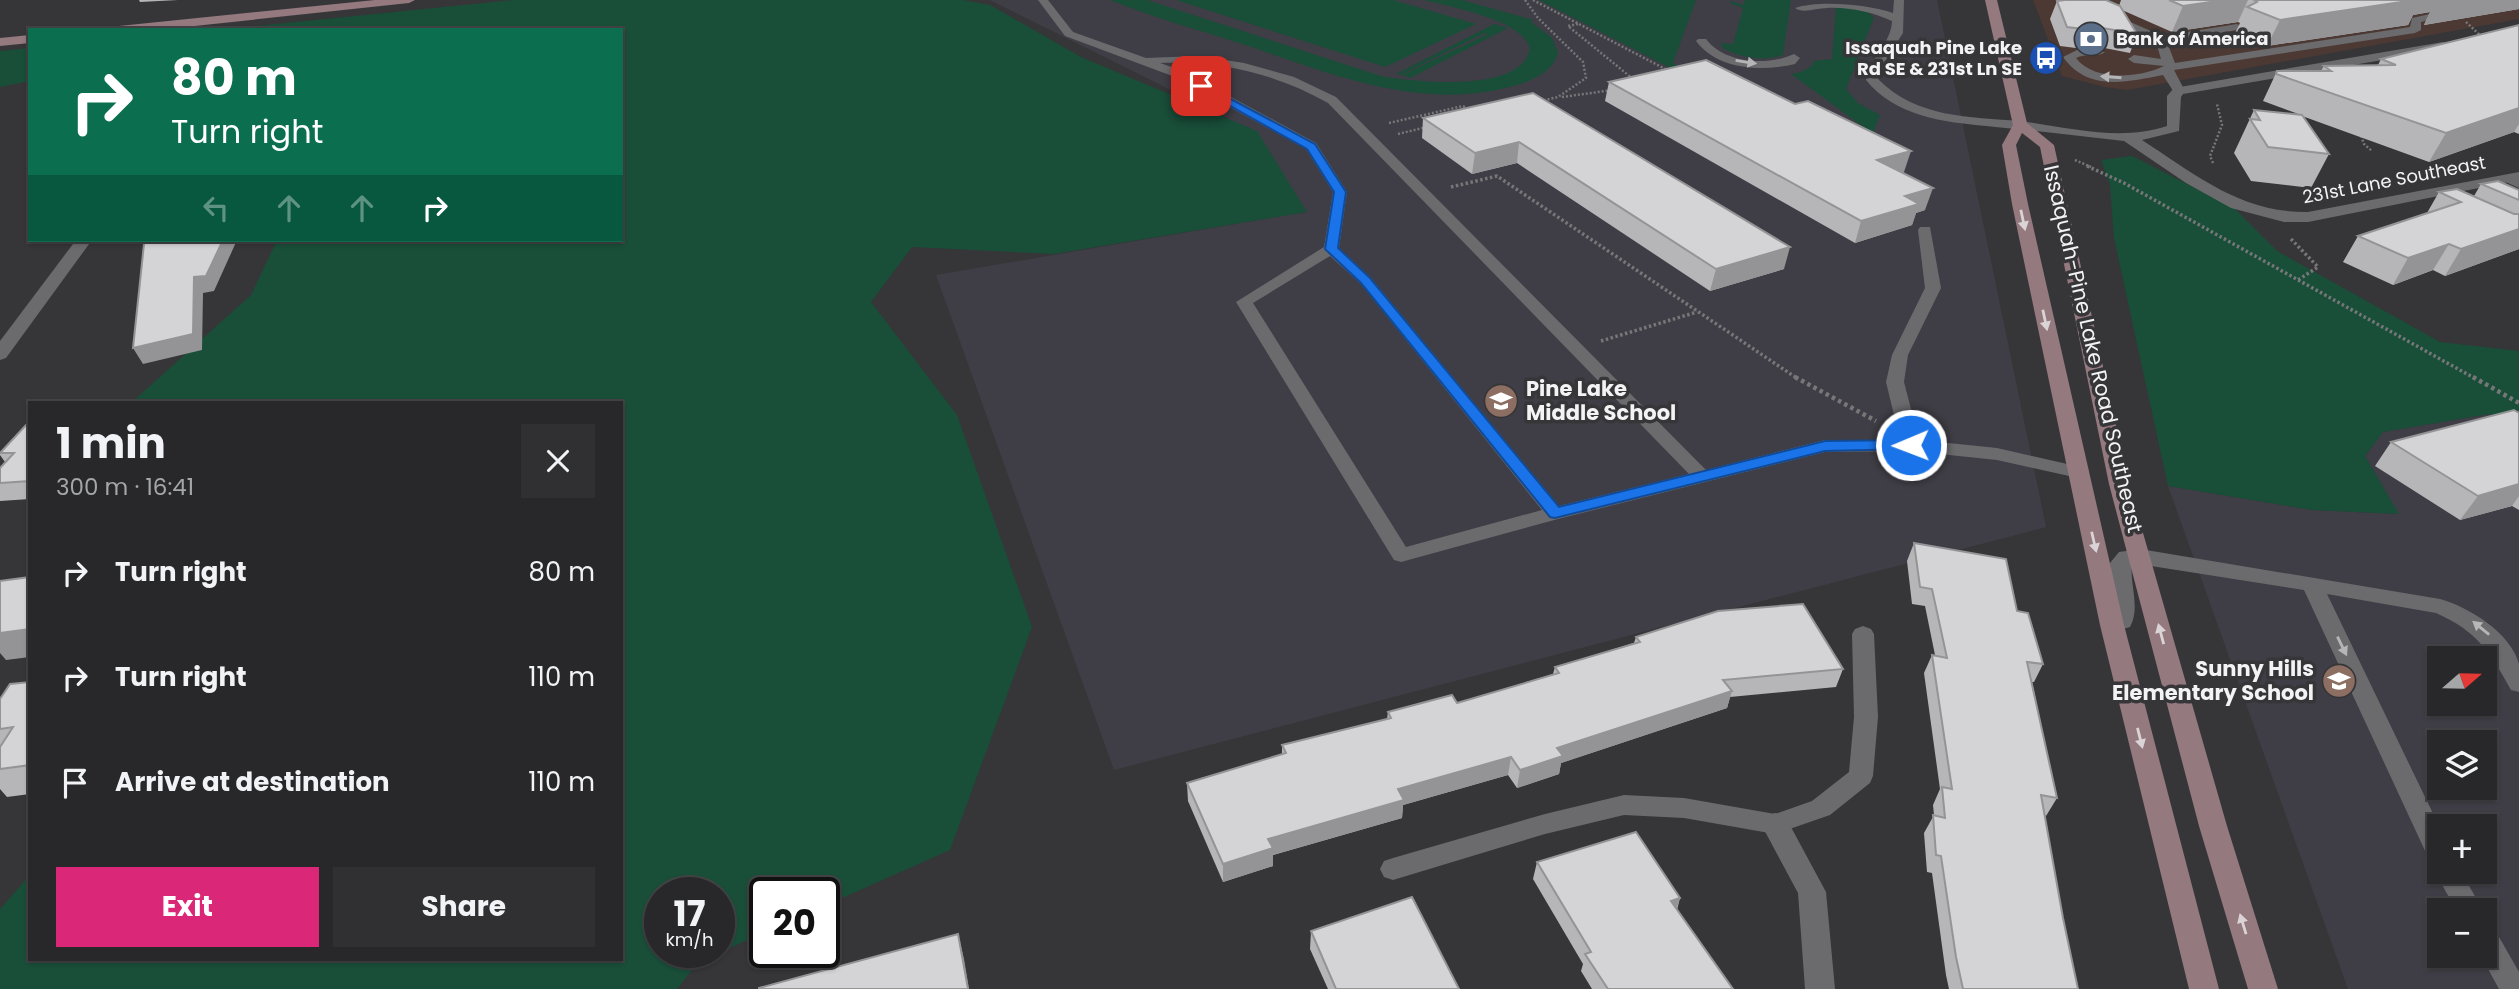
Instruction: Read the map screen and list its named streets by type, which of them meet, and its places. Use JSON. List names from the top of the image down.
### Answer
{
  "streets": {
    "main road": ["Issaquah-Pine Lake Road Southeast"],
    "street": ["231st Lane Southeast"]
  },
  "places": {
    "bank": ["Bank of America"],
    "bus stop": ["Issaquah Pine Lake Rd SE & 231st Ln SE"],
    "school or university": ["Pine Lake Middle School", "Sunny Hills Elementary School"]
  },
  "north": "right",
  "page": {
    "turn": ["80 m", "Turn right"],
    "heading": ["1 min", "300 m · 16:41"],
    "list": [
      {
        "name": "Turn right",
        "value": "80 m"
      },
      {
        "name": "Turn right",
        "value": "110 m"
      },
      {
        "name": "Arrive at destination",
        "value": "110 m"
      }
    ],
    "map_buttons": ["+", "−"],
    "buttons": ["Exit", "Share"],
    "speed": "17 km/h",
    "limit": "20"
  }
}
